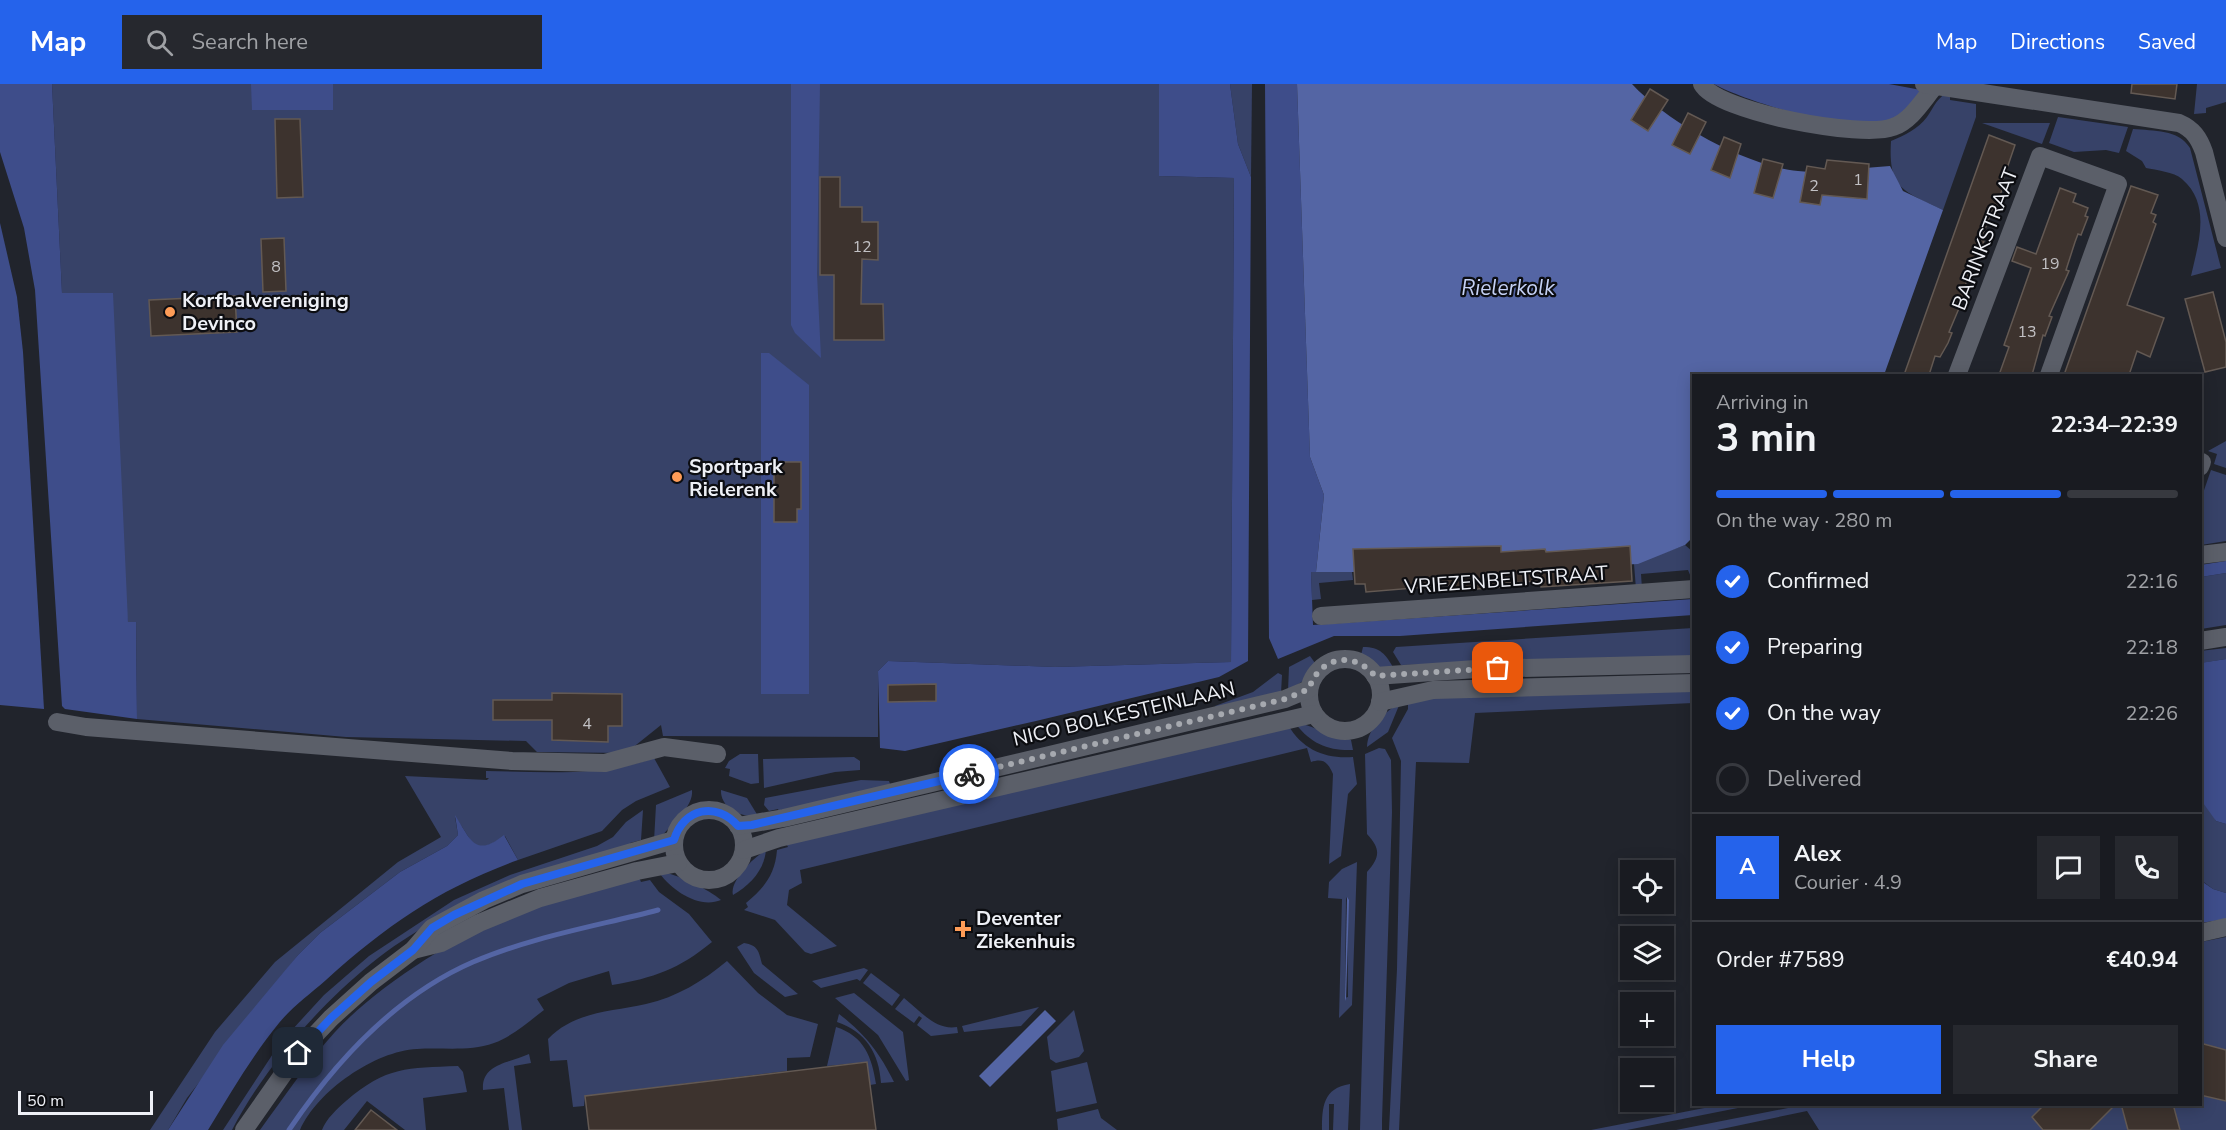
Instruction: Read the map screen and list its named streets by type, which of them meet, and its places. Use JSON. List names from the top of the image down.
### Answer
{
  "streets": {
    "street": ["BARINKSTRAAT", "VRIEZENBELTSTRAAT", "NICO BOLKESTEINLAAN"]
  },
  "water": ["Rielerkolk"],
  "places": {
    "other": ["Korfbalvereniging Devinco", "Sportpark Rielerenk"],
    "health": ["Deventer Ziekenhuis"]
  },
  "house_numbers": [
    "1",
    "2",
    "12",
    "19",
    "8",
    "13",
    "4"
  ],
  "scale_bar": "50 m",
  "page": {
    "header": "Map",
    "search": "Search here",
    "nav": ["Map", "Directions", "Saved"],
    "heading": ["3 min", "Arriving in", "22:34–22:39"],
    "panel": [
      "Alex",
      "Courier · 4.9",
      "Order #7589",
      "€40.94"
    ],
    "bar": "On the way · 280 m",
    "list": [
      ["Confirmed", "22:16"],
      ["Preparing", "22:18"],
      ["On the way", "22:26"],
      "Delivered"
    ],
    "round": "A",
    "map_buttons": ["+", "−"],
    "buttons": ["Help", "Share"],
    "scale": "50 m"
  }
}
